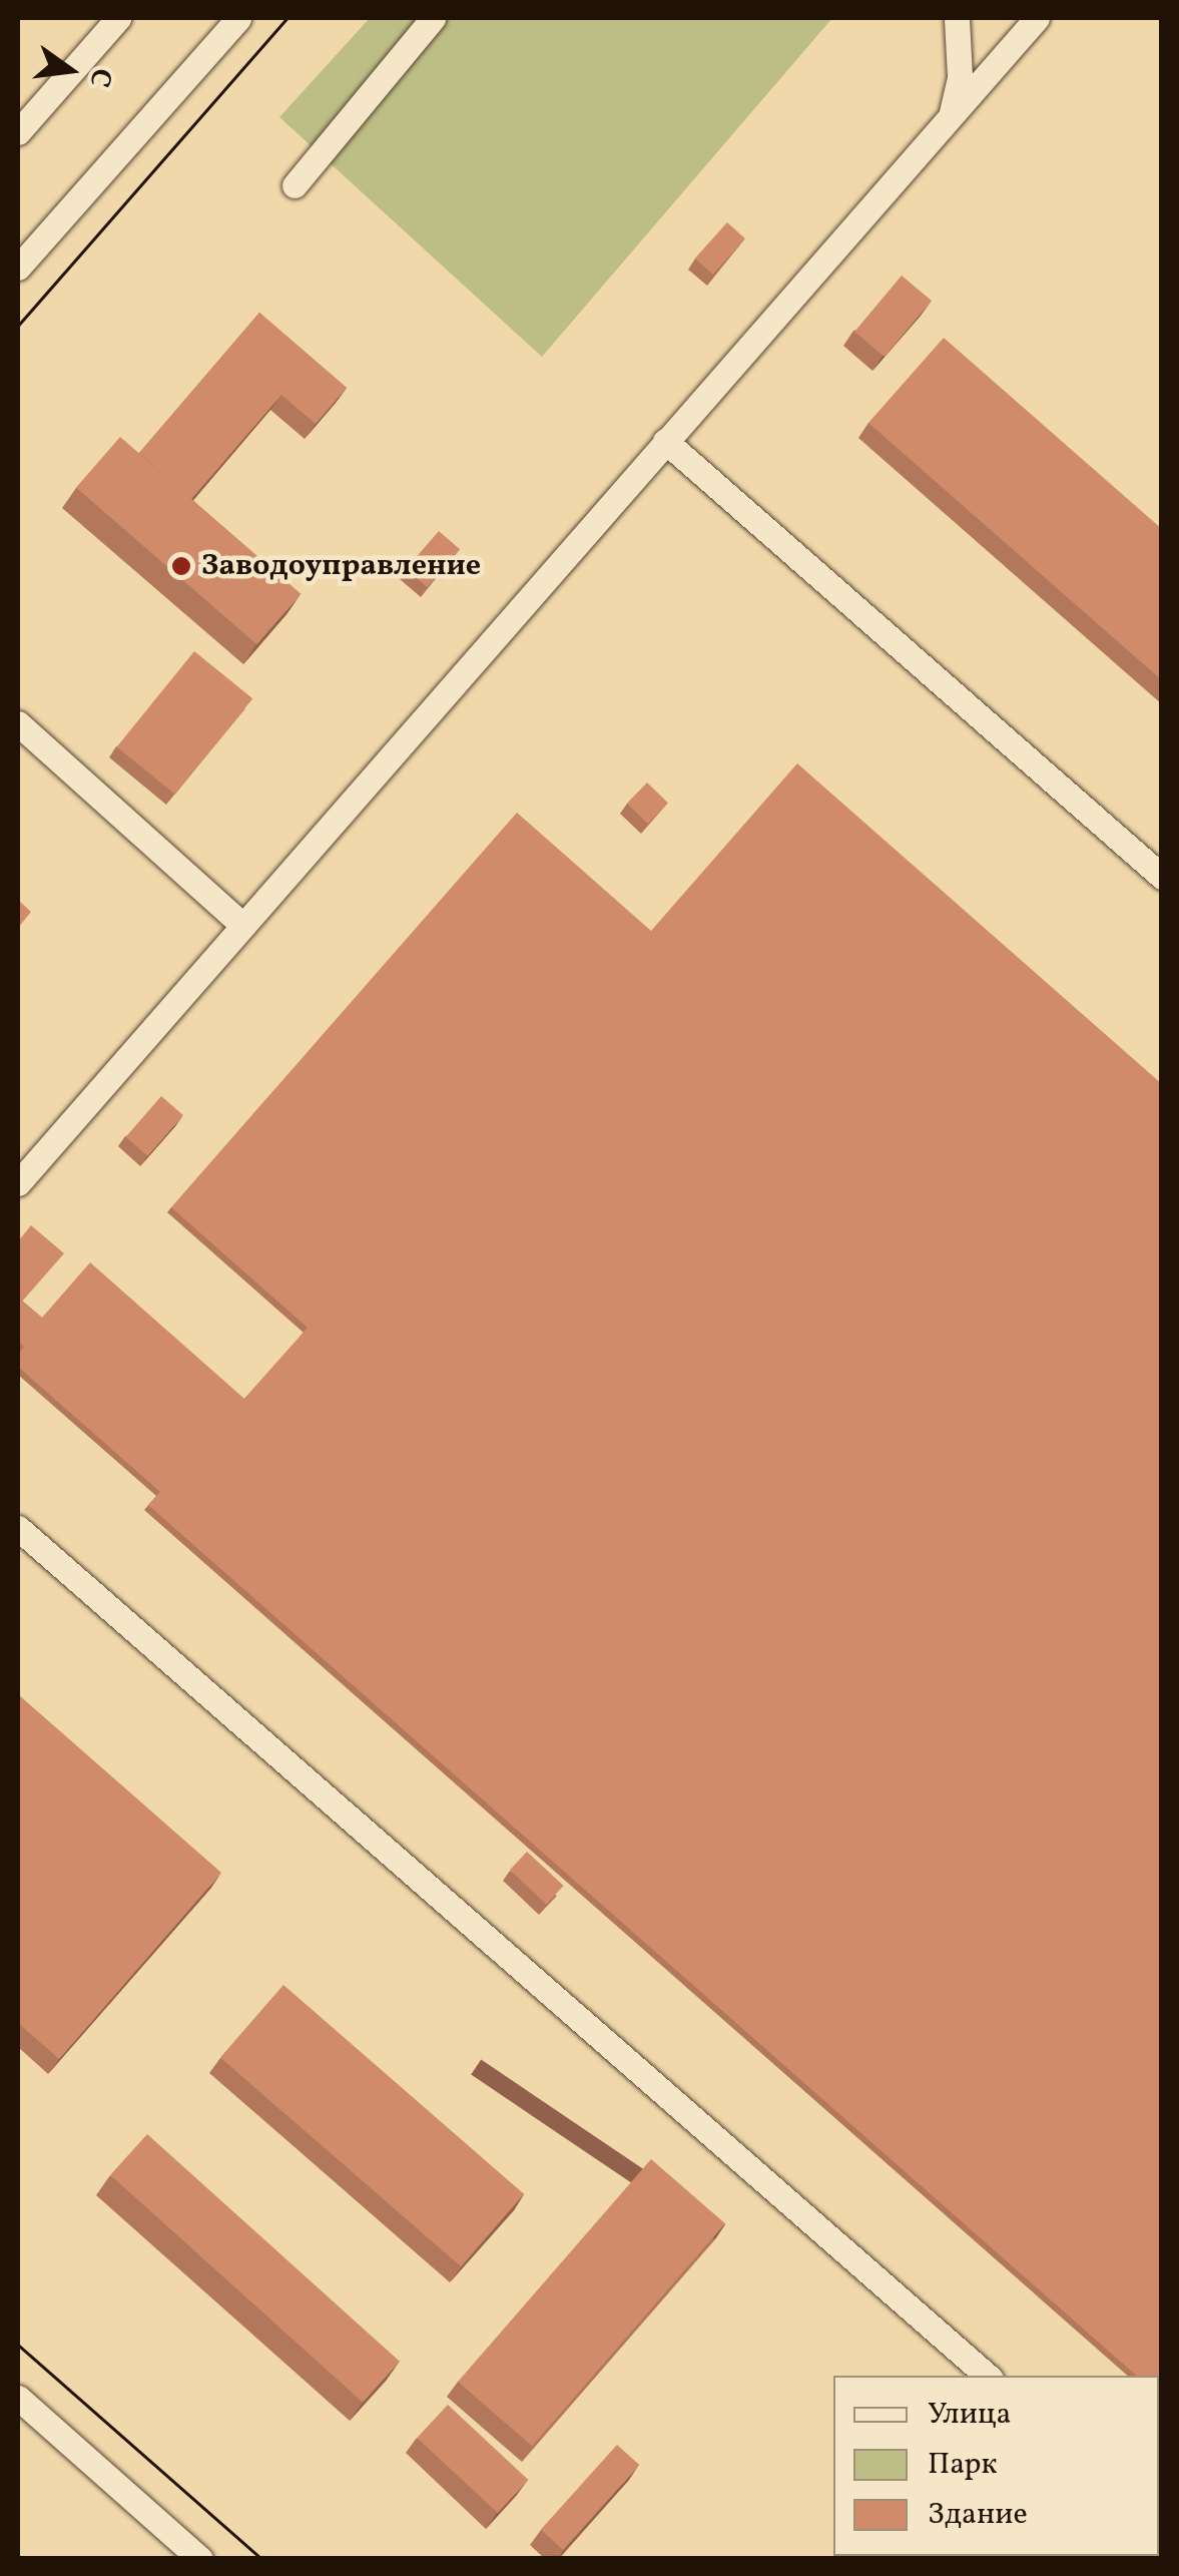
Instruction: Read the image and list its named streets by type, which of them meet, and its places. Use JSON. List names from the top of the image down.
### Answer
{
  "places": ["Заводоуправление"],
  "legend": ["Улица", "Парк", "Здание"],
  "north": "right"
}
